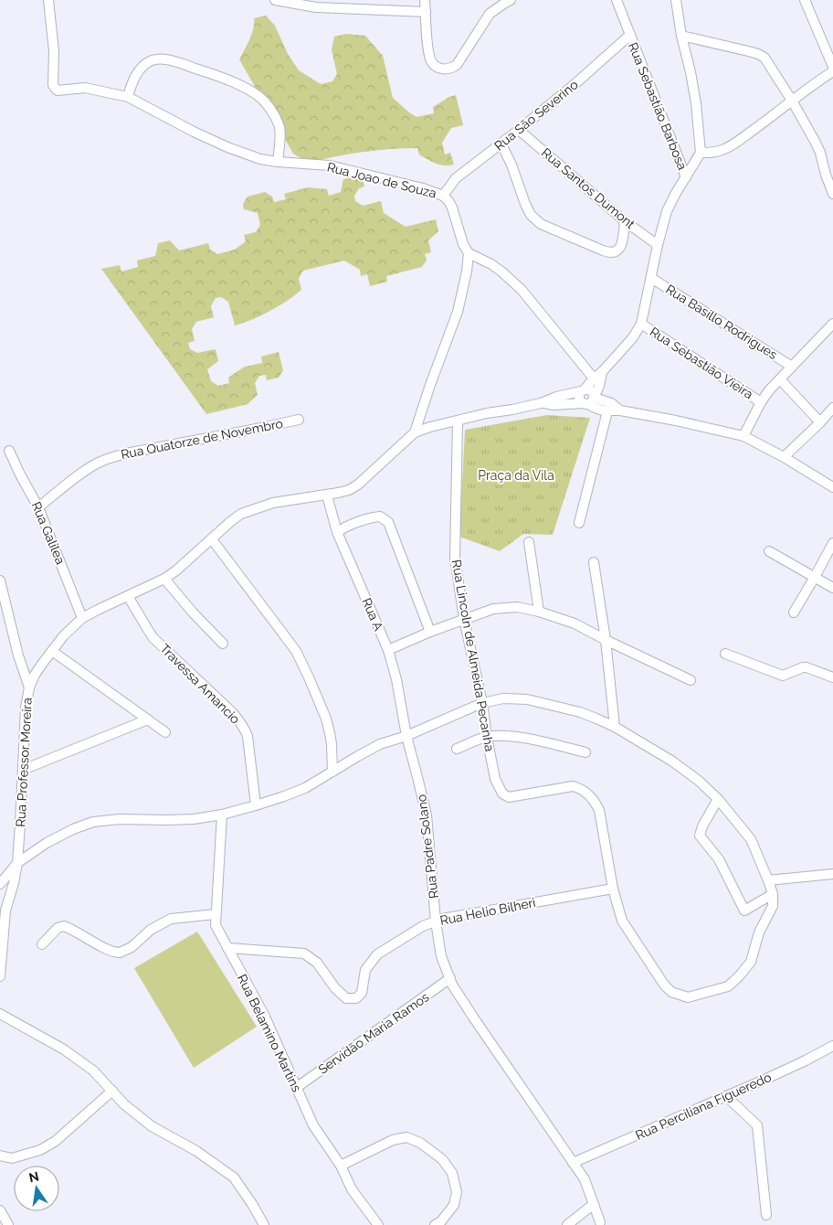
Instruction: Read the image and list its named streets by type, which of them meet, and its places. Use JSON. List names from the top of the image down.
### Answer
{
  "streets": {
    "street": [
      "Rua Sebastião Barbosa",
      "Rua São Severino",
      "Rua Joao de Souza",
      "Rua Santos Dumont",
      "Rua Basillo Rodrigues",
      "Rua Sebastião Vieira",
      "Rua Quatorze de Novembro",
      "Rua Galilea",
      "Rua A",
      "Rua Lincoln de Almeida Pecanha",
      "Travessa Amancio",
      "Rua Professor Moreira",
      "Rua Padre Solano",
      "Rua Helio Bilheri",
      "Rua Belamino Martins",
      "Servidão Maria Ramos",
      "Rua Perciliana Figueredo"
    ]
  },
  "crossings": [
    ["Rua Sebastião Barbosa", "Rua São Severino"],
    ["Rua São Severino", "Rua Joao de Souza"],
    ["Rua São Severino", "Rua Santos Dumont"],
    ["Rua Quatorze de Novembro", "Rua Galilea"],
    ["Rua Galilea", "Rua Professor Moreira"],
    ["Rua A", "Rua Professor Moreira"],
    ["Rua A", "Rua Padre Solano"],
    ["Rua Lincoln de Almeida Pecanha", "Rua Professor Moreira"],
    ["Rua Lincoln de Almeida Pecanha", "Rua Helio Bilheri"],
    ["Travessa Amancio", "Rua Professor Moreira"],
    ["Rua Padre Solano", "Rua Helio Bilheri"],
    ["Rua Padre Solano", "Servidão Maria Ramos"],
    ["Rua Padre Solano", "Rua Perciliana Figueredo"],
    ["Rua Helio Bilheri", "Rua Belamino Martins"],
    ["Rua Belamino Martins", "Servidão Maria Ramos"]
  ],
  "parks": ["Praça da Vila"],
  "north": "top"
}
